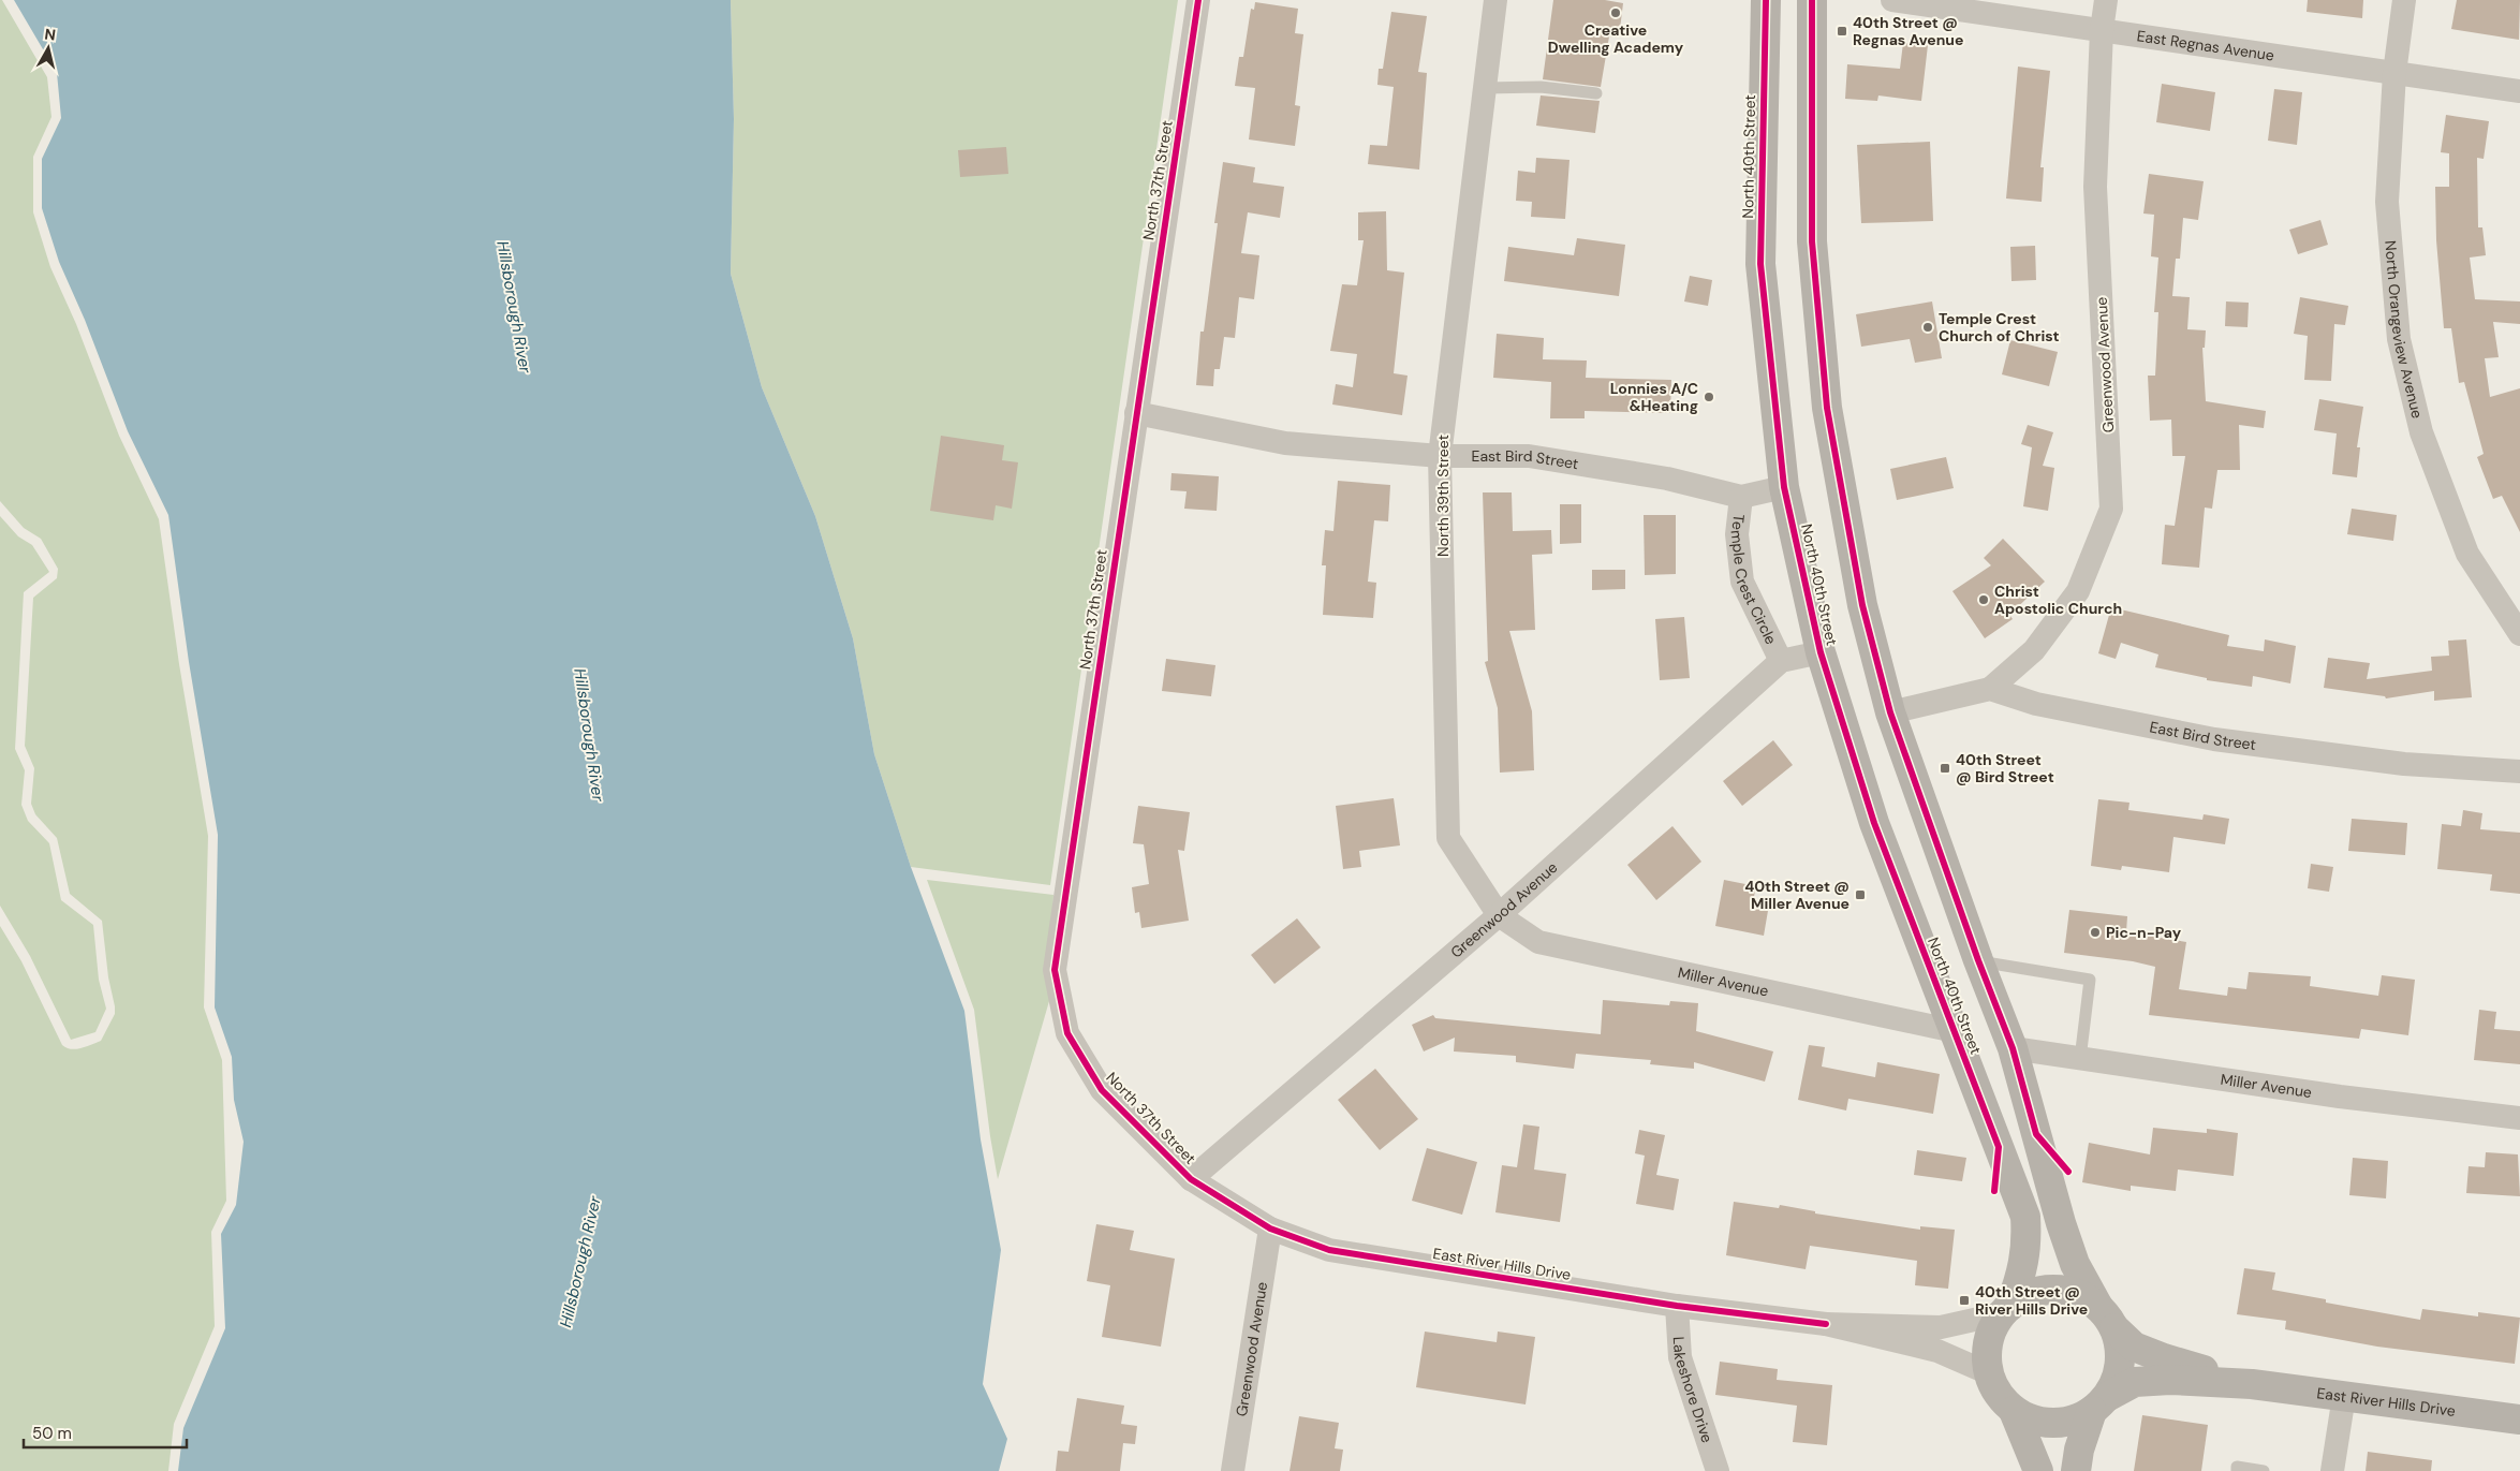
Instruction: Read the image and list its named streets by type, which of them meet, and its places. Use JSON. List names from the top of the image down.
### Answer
{
  "streets": {
    "main road": ["North 40th Street", "East River Hills Drive"],
    "street": [
      "East Regnas Avenue",
      "North 37th Street",
      "North Orangeview Avenue",
      "Greenwood Avenue",
      "East Bird Street",
      "North 39th Street",
      "Temple Crest Circle",
      "Miller Avenue",
      "Lakeshore Drive"
    ]
  },
  "crossings": [
    ["East Regnas Avenue", "North Orangeview Avenue"],
    ["East Regnas Avenue", "Greenwood Avenue"],
    ["North 40th Street", "Greenwood Avenue"],
    ["North 40th Street", "East Bird Street"],
    ["North 40th Street", "Miller Avenue"],
    ["North 40th Street", "East River Hills Drive"],
    ["North 37th Street", "Greenwood Avenue"],
    ["North 37th Street", "East Bird Street"],
    ["North 37th Street", "East River Hills Drive"],
    ["Greenwood Avenue", "East Bird Street"],
    ["Greenwood Avenue", "North 39th Street"],
    ["Greenwood Avenue", "Temple Crest Circle"],
    ["Greenwood Avenue", "Miller Avenue"],
    ["Greenwood Avenue", "East River Hills Drive"],
    ["East Bird Street", "North 39th Street"],
    ["East Bird Street", "Temple Crest Circle"],
    ["North 39th Street", "Miller Avenue"],
    ["East River Hills Drive", "Lakeshore Drive"]
  ],
  "water": ["Hillsborough River"],
  "places": {
    "other": [
      "Creative Dwelling Academy",
      "Temple Crest Church of Christ",
      "Lonnies A/C &Heating",
      "Christ Apostolic Church",
      "Pic-n-Pay"
    ],
    "transit": [
      "40th Street @ Regnas Avenue",
      "40th Street @ Bird Street",
      "40th Street @ Miller Avenue",
      "40th Street @ River Hills Drive"
    ]
  },
  "scale_bar": "50 m",
  "north": "top"
}
